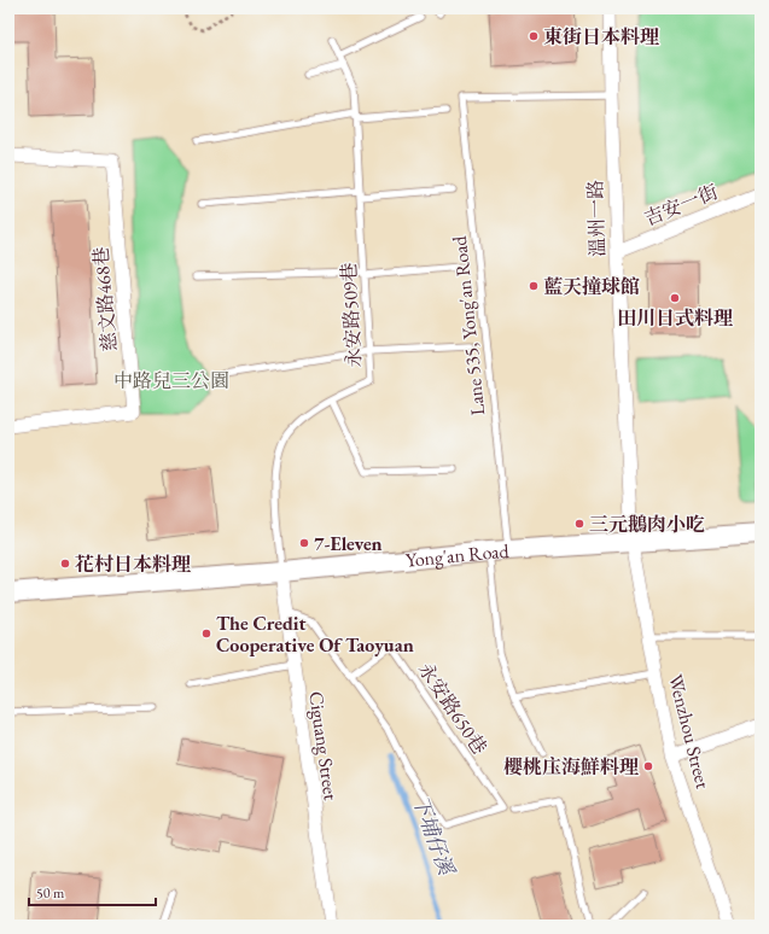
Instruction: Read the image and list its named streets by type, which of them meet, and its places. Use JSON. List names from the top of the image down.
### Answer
{
  "streets": {
    "main road": ["Yong'an Road"],
    "street": [
      "吉安一街",
      "溫州一路",
      "慈文路468巷",
      "Wenzhou Street",
      "Ciguang Street"
    ],
    "lane": ["永安路509巷", "Lane 535, Yong'an Road", "永安路650巷"]
  },
  "crossings": [
    ["吉安一街", "溫州一路"],
    ["溫州一路", "Lane 535, Yong'an Road"],
    ["溫州一路", "Yong'an Road"],
    ["溫州一路", "Wenzhou Street"],
    ["永安路509巷", "Yong'an Road"],
    ["永安路509巷", "Ciguang Street"],
    ["Lane 535, Yong'an Road", "Yong'an Road"],
    ["Yong'an Road", "Wenzhou Street"],
    ["Yong'an Road", "Ciguang Street"]
  ],
  "water": ["下埔仔溪"],
  "parks": ["中路兒三公園"],
  "places": [
    "東街日本料理",
    "藍天撞球館",
    "田川日式料理",
    "三元鵝肉小吃",
    "7-Eleven",
    "花村日本料理",
    "The Credit Cooperative Of Taoyuan",
    "櫻桃庒海鮮料理"
  ],
  "scale_bar": "50 m"
}
